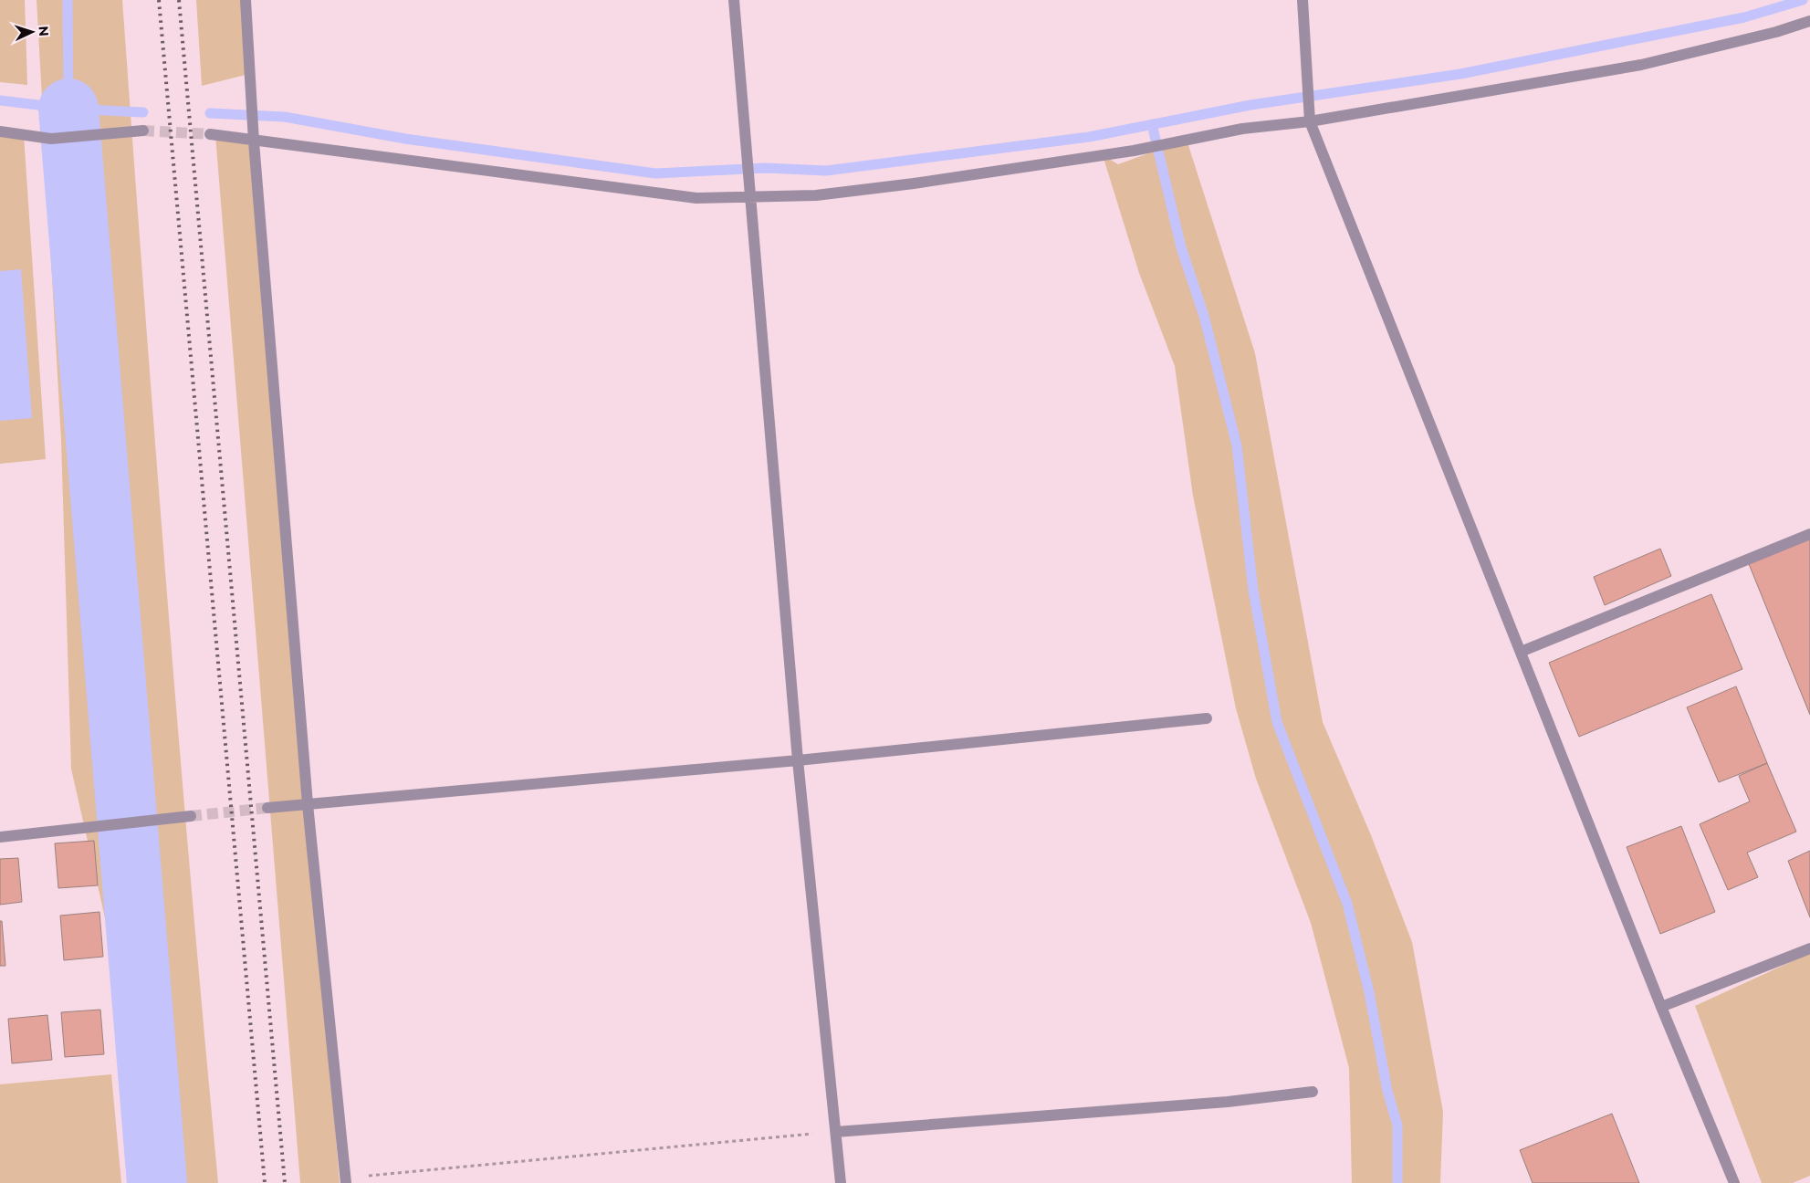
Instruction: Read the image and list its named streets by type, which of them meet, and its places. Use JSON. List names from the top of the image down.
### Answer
{
  "north": "right"
}
